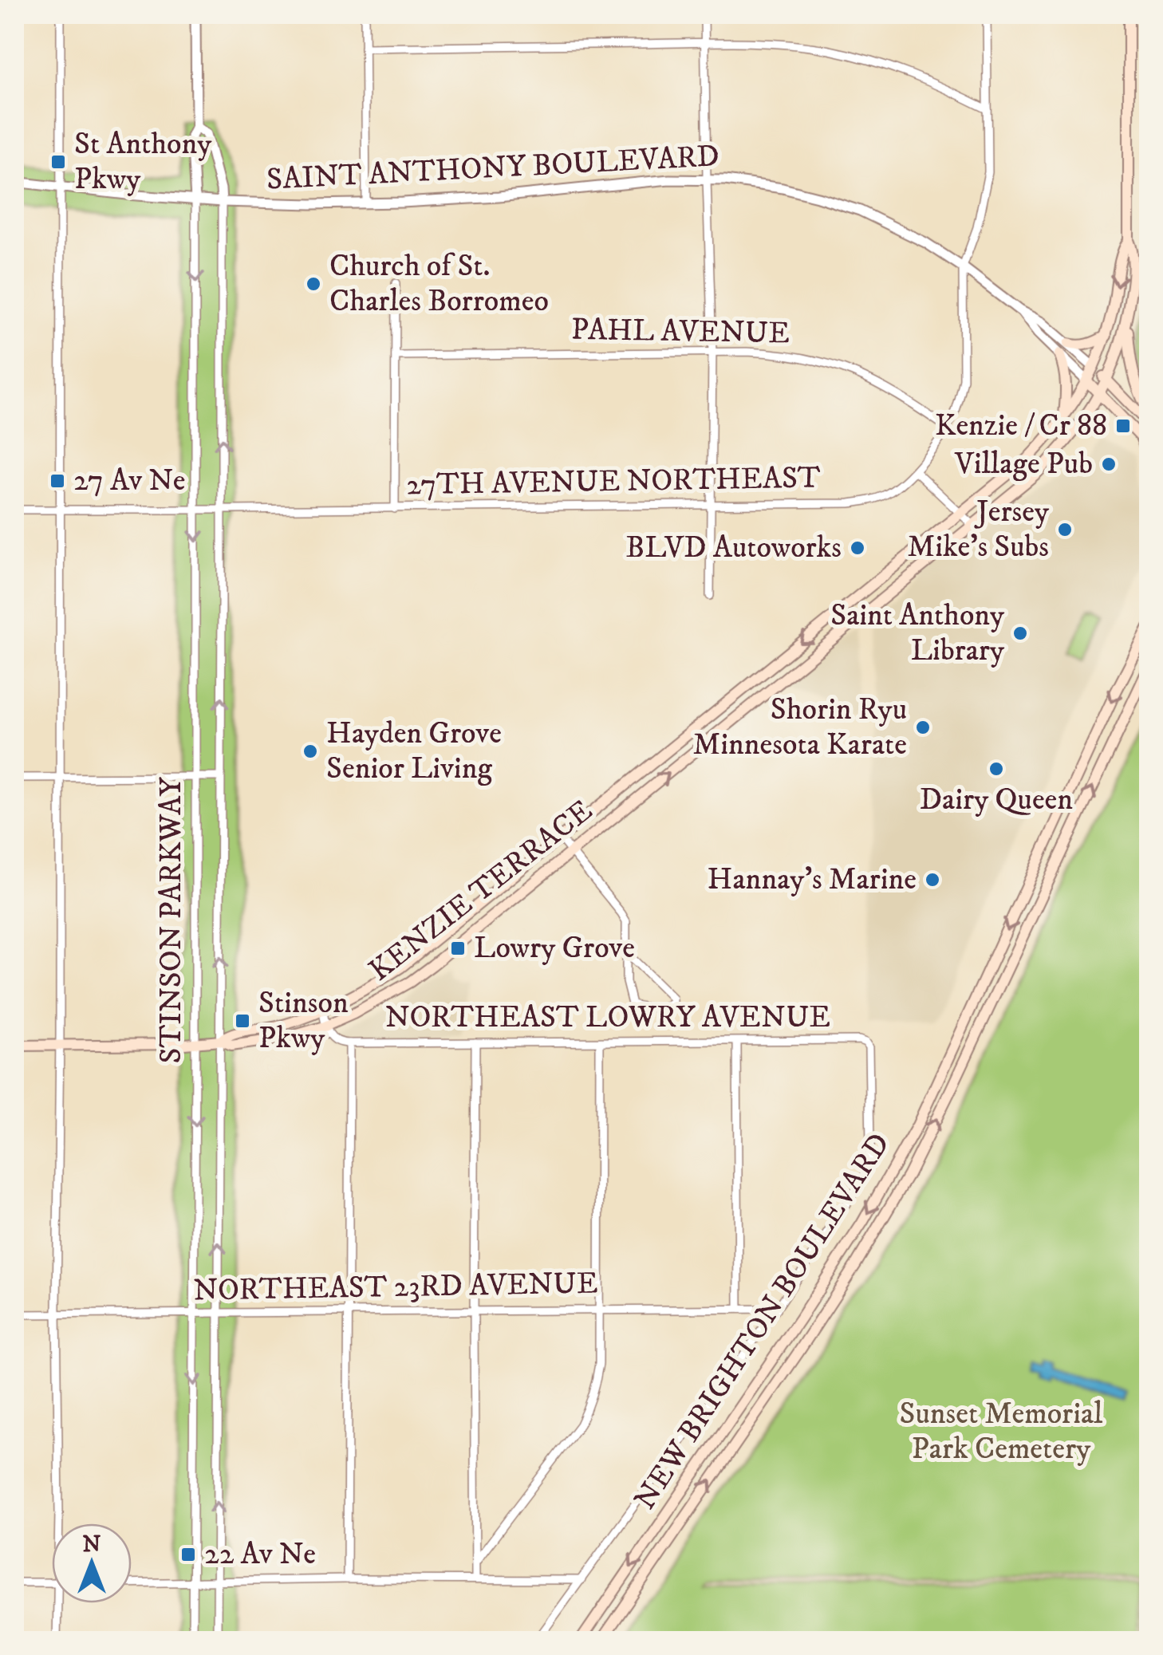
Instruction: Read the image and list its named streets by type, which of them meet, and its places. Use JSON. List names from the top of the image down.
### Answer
{
  "streets": {
    "main road": ["SAINT ANTHONY BOULEVARD", "KENZIE TERRACE", "NEW BRIGHTON BOULEVARD"],
    "street": [
      "PAHL AVENUE",
      "27TH AVENUE NORTHEAST",
      "STINSON PARKWAY",
      "NORTHEAST LOWRY AVENUE",
      "NORTHEAST 23RD AVENUE"
    ]
  },
  "crossings": [
    ["SAINT ANTHONY BOULEVARD", "27TH AVENUE NORTHEAST"],
    ["SAINT ANTHONY BOULEVARD", "KENZIE TERRACE"],
    ["SAINT ANTHONY BOULEVARD", "STINSON PARKWAY"],
    ["PAHL AVENUE", "27TH AVENUE NORTHEAST"],
    ["27TH AVENUE NORTHEAST", "STINSON PARKWAY"],
    ["KENZIE TERRACE", "STINSON PARKWAY"],
    ["KENZIE TERRACE", "NORTHEAST LOWRY AVENUE"],
    ["STINSON PARKWAY", "NORTHEAST 23RD AVENUE"],
    ["NORTHEAST LOWRY AVENUE", "NEW BRIGHTON BOULEVARD"],
    ["NORTHEAST 23RD AVENUE", "NEW BRIGHTON BOULEVARD"]
  ],
  "parks": ["Sunset Memorial Park Cemetery"],
  "places": {
    "transit": [
      "St Anthony Pkwy",
      "Kenzie / Cr 88",
      "27 Av Ne",
      "Lowry Grove",
      "Stinson Pkwy",
      "22 Av Ne"
    ],
    "other": [
      "Church of St. Charles Borromeo",
      "Village Pub",
      "Jersey Mike's Subs",
      "BLVD Autoworks",
      "Saint Anthony Library",
      "Shorin Ryu Minnesota Karate",
      "Hayden Grove Senior Living",
      "Dairy Queen",
      "Hannay's Marine"
    ]
  },
  "north": "top"
}
